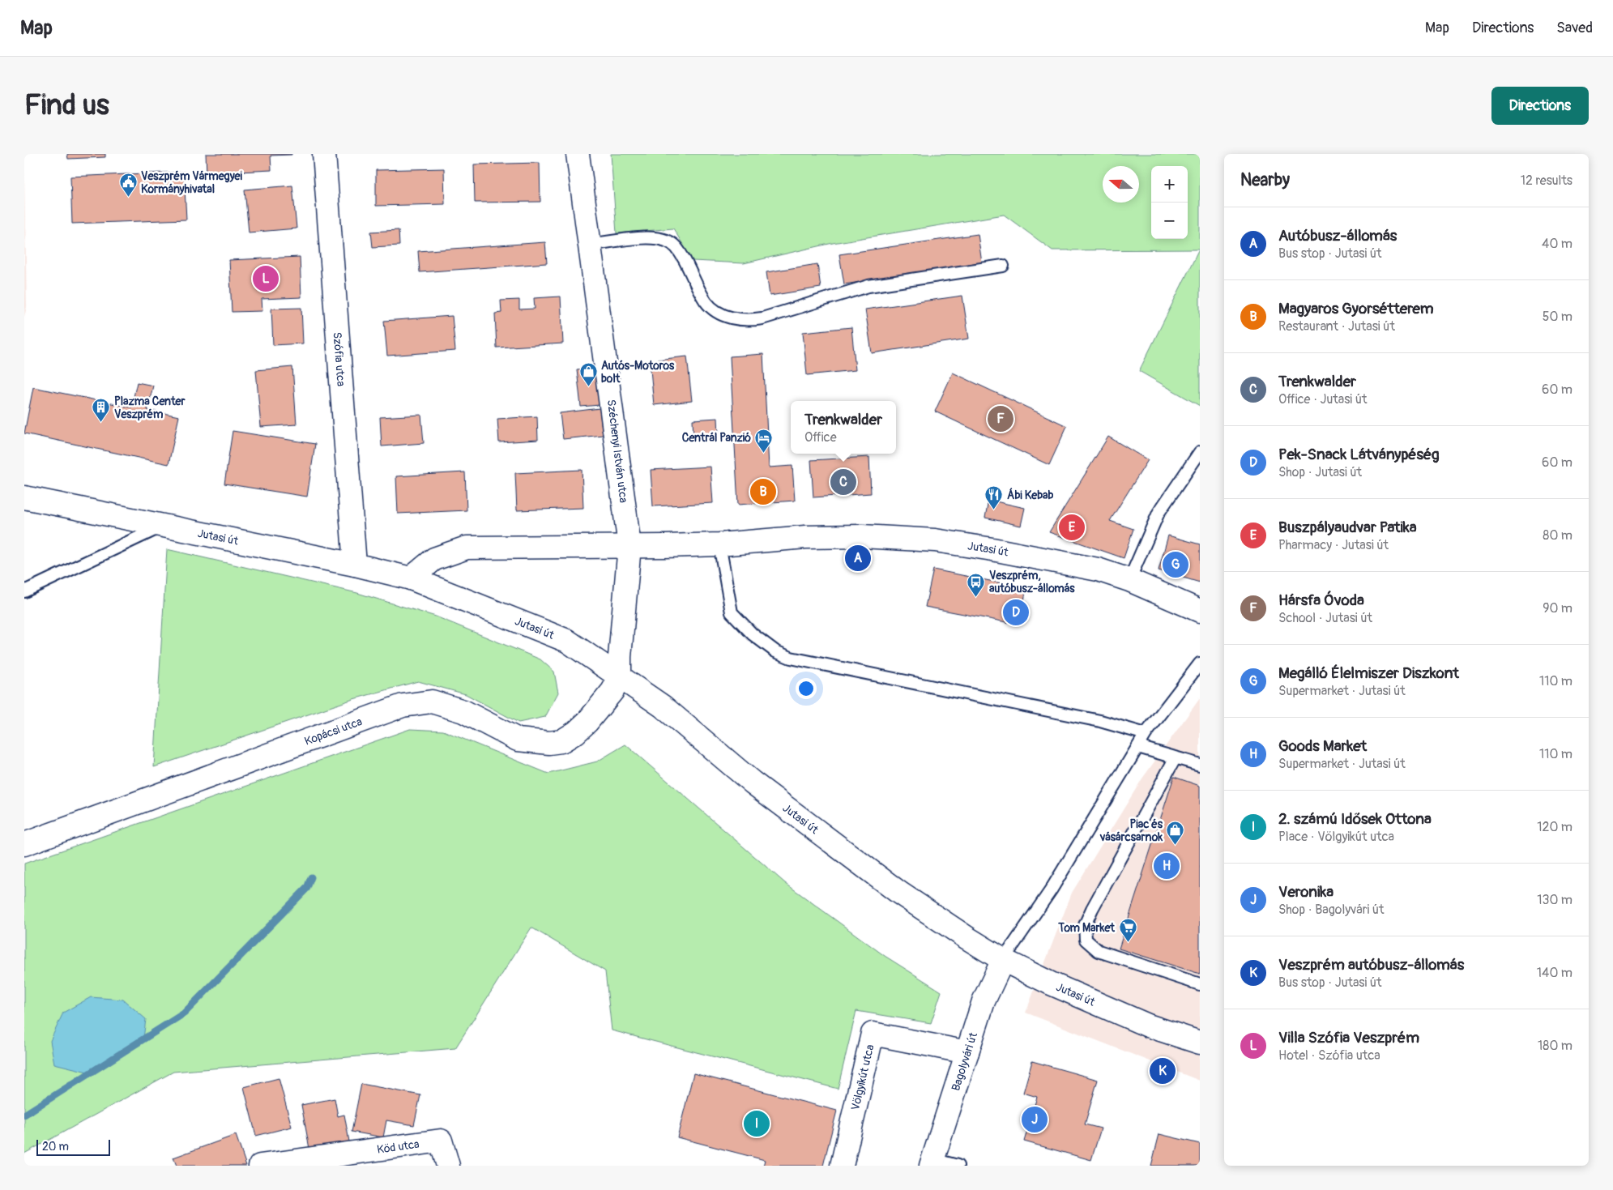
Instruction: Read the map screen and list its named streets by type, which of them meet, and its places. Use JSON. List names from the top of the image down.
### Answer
{
  "streets": {
    "street": [
      "Szófia utca",
      "Széchenyi István utca",
      "Jutasi út",
      "Kopácsi utca",
      "Bagolyvári út",
      "Völgyikút utca",
      "Köd utca"
    ]
  },
  "crossings": [
    ["Szófia utca", "Jutasi út"],
    ["Széchenyi István utca", "Jutasi út"],
    ["Széchenyi István utca", "Kopácsi utca"],
    ["Jutasi út", "Kopácsi utca"],
    ["Jutasi út", "Bagolyvári út"],
    ["Bagolyvári út", "Völgyikút utca"]
  ],
  "places": {
    "public building": ["Veszprém Vármegyei Kormányhivatal"],
    "shop": ["Autós-Motoros bolt", "Piac és vásárcsarnok"],
    "building": ["Plazma Center Veszprém"],
    "hotel": ["Centrál Panzió"],
    "restaurant": ["Ábi Kebab"],
    "bus stop": ["Veszprém, autóbusz-állomás"],
    "supermarket": ["Tom Market"]
  },
  "scale_bar": "20 m",
  "north": "left",
  "page": {
    "header": "Map",
    "nav": ["Map", "Directions", "Saved"],
    "buttons": "Directions",
    "title": "Find us",
    "heading": ["Nearby", "12 results"],
    "map_buttons": ["+", "−"],
    "list": [
      {
        "mark": "A",
        "name": "Autóbusz-állomás",
        "note": "Bus stop · Jutasi út",
        "value": "40 m"
      },
      {
        "mark": "B",
        "name": "Magyaros Gyorsétterem",
        "note": "Restaurant · Jutasi út",
        "value": "50 m"
      },
      {
        "mark": "C",
        "name": "Trenkwalder",
        "note": "Office · Jutasi út",
        "value": "60 m"
      },
      {
        "mark": "D",
        "name": "Pek-Snack Látványpéség",
        "note": "Shop · Jutasi út",
        "value": "60 m"
      },
      {
        "mark": "E",
        "name": "Buszpályaudvar Patika",
        "note": "Pharmacy · Jutasi út",
        "value": "80 m"
      },
      {
        "mark": "F",
        "name": "Hársfa Óvoda",
        "note": "School · Jutasi út",
        "value": "90 m"
      },
      {
        "mark": "G",
        "name": "Megálló Élelmiszer Diszkont",
        "note": "Supermarket · Jutasi út",
        "value": "110 m"
      },
      {
        "mark": "H",
        "name": "Goods Market",
        "note": "Supermarket · Jutasi út",
        "value": "110 m"
      },
      {
        "mark": "I",
        "name": "2. számú Idősek Ottona",
        "note": "Place · Völgyikút utca",
        "value": "120 m"
      },
      {
        "mark": "J",
        "name": "Veronika",
        "note": "Shop · Bagolyvári út",
        "value": "130 m"
      },
      {
        "mark": "K",
        "name": "Veszprém autóbusz-állomás",
        "note": "Bus stop · Jutasi út",
        "value": "140 m"
      },
      {
        "mark": "L",
        "name": "Villa Szófia Veszprém",
        "note": "Hotel · Szófia utca",
        "value": "180 m"
      }
    ],
    "pins": [
      "L",
      "F",
      "C",
      "B",
      "E",
      "A",
      "G",
      "D",
      "H",
      "K",
      "J",
      "I"
    ],
    "popup": ["Trenkwalder", "Office"],
    "scale": "20 m"
  }
}
